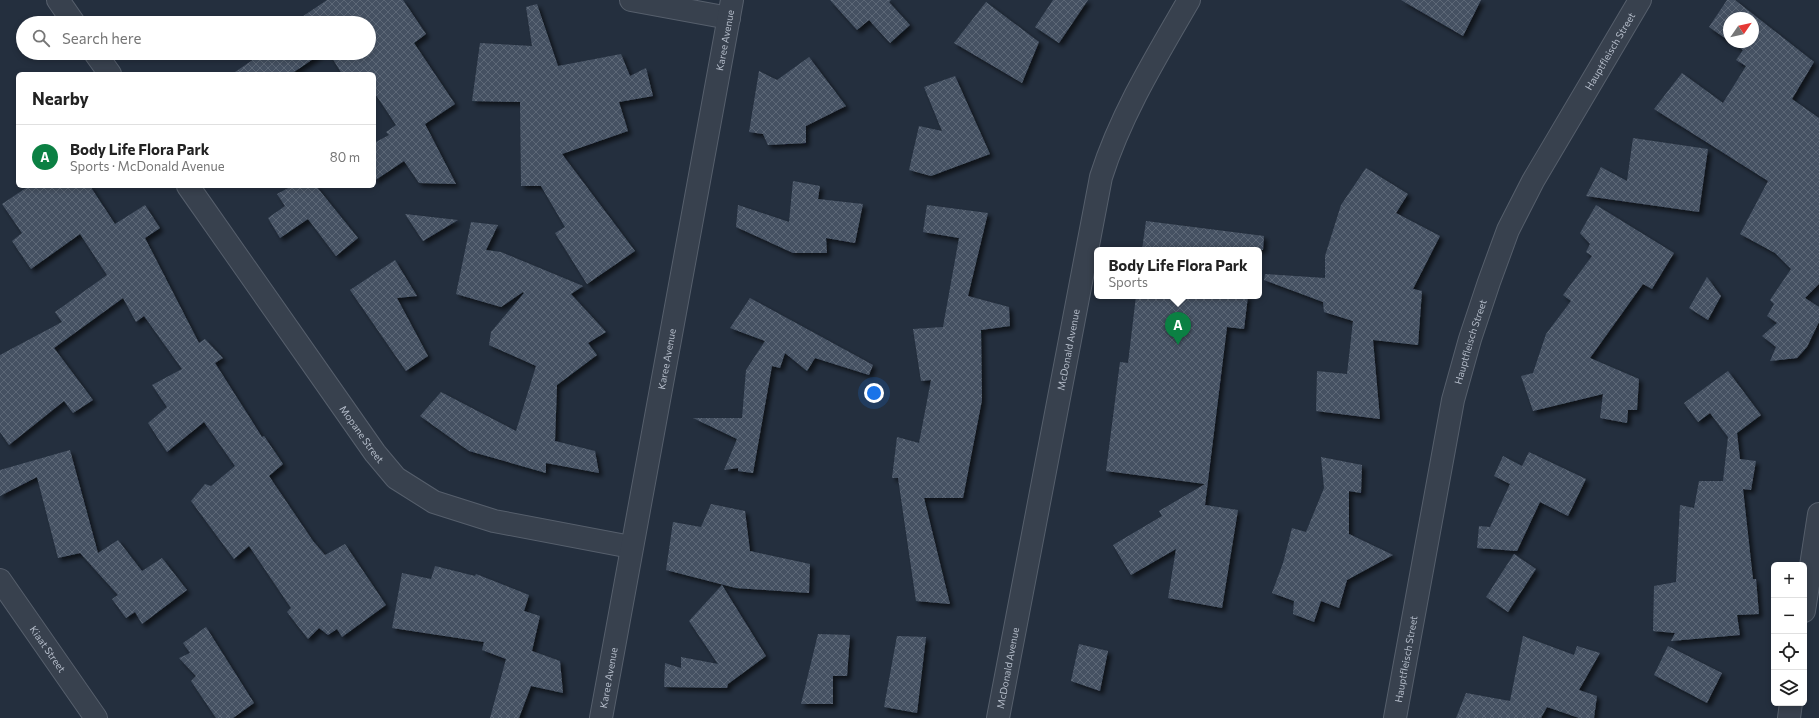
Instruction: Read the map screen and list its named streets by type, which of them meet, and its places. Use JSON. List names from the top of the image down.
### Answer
{
  "streets": {
    "street": [
      "Karee Avenue",
      "Hauptfleisch Street",
      "McDonald Avenue",
      "Mopane Street",
      "Kiaat Street"
    ]
  },
  "crossings": [
    ["Karee Avenue", "Mopane Street"]
  ],
  "north": "top right",
  "page": {
    "search": "Search here",
    "heading": "Nearby",
    "list": [
      {
        "mark": "A",
        "name": "Body Life Flora Park",
        "note": "Sports · McDonald Avenue",
        "value": "80 m"
      }
    ],
    "popup": ["Body Life Flora Park", "Sports"],
    "pins": "A",
    "map_buttons": ["+", "−"]
  }
}
